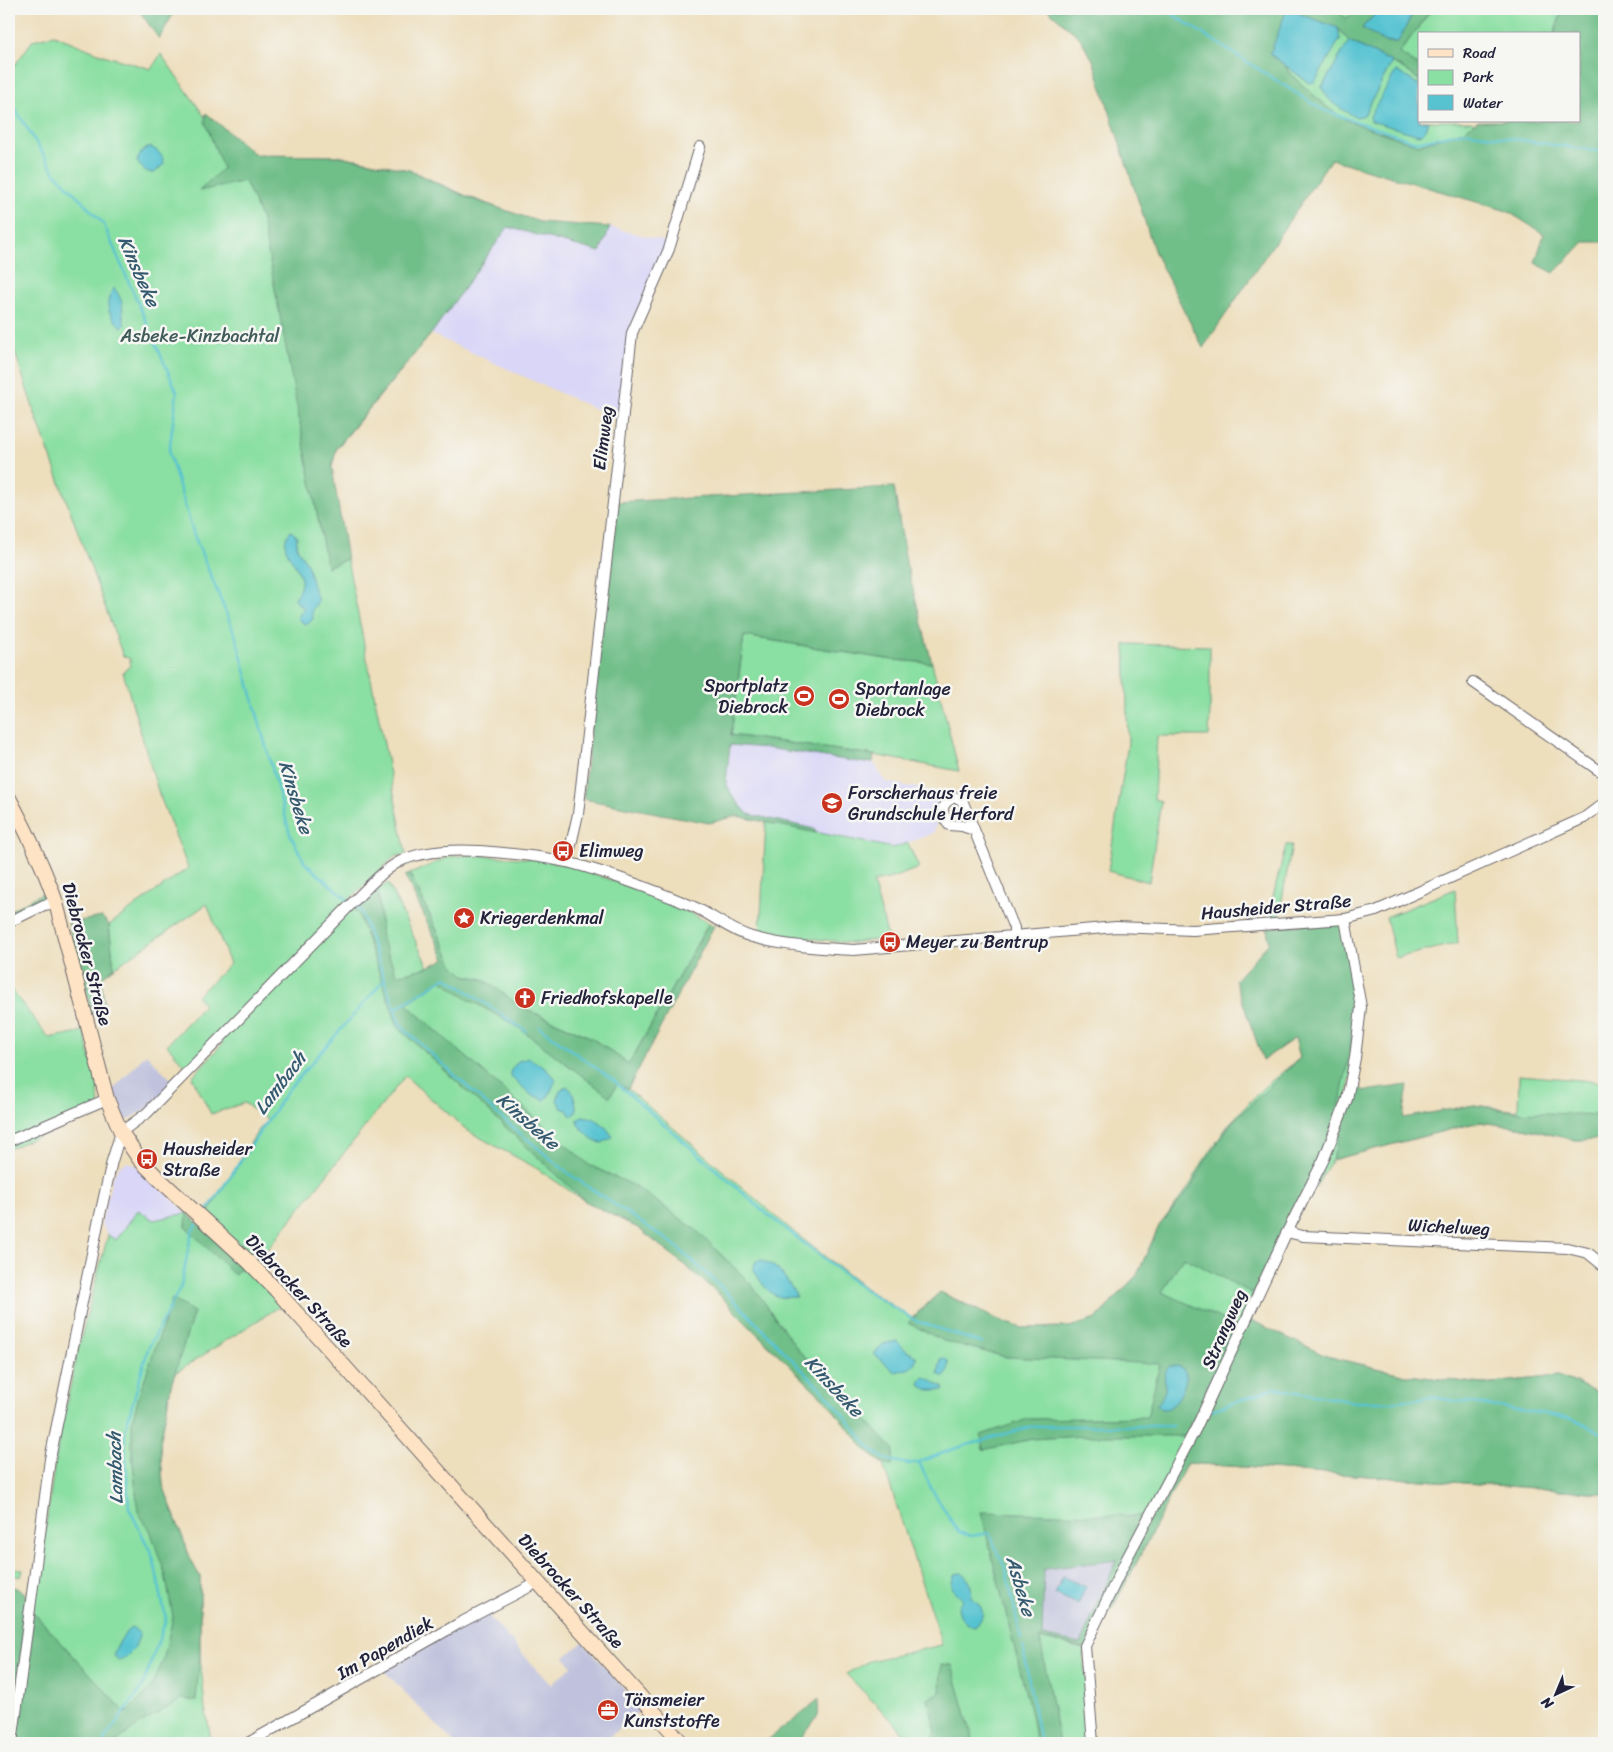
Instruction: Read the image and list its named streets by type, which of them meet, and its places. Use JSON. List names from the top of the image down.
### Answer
{
  "streets": {
    "main road": ["Diebrocker Straße"],
    "street": [
      "Elimweg",
      "Hausheider Straße",
      "Wichelweg",
      "Strangweg",
      "Im Papendiek"
    ]
  },
  "crossings": [
    ["Elimweg", "Hausheider Straße"],
    ["Hausheider Straße", "Diebrocker Straße"],
    ["Hausheider Straße", "Strangweg"],
    ["Diebrocker Straße", "Im Papendiek"],
    ["Wichelweg", "Strangweg"]
  ],
  "water": ["Kinsbeke", "Lambach", "Asbeke"],
  "parks": ["Asbeke-Kinzbachtal"],
  "places": {
    "sports": ["Sportplatz Diebrock", "Sportanlage Diebrock"],
    "school or university": ["Forscherhaus freie Grundschule Herford"],
    "bus stop": ["Elimweg", "Meyer zu Bentrup", "Hausheider Straße"],
    "place": ["Kriegerdenkmal"],
    "church": ["Friedhofskapelle"],
    "office": ["Tönsmeier Kunststoffe"]
  },
  "legend": ["Road", "Park", "Water"],
  "north": "bottom left"
}
